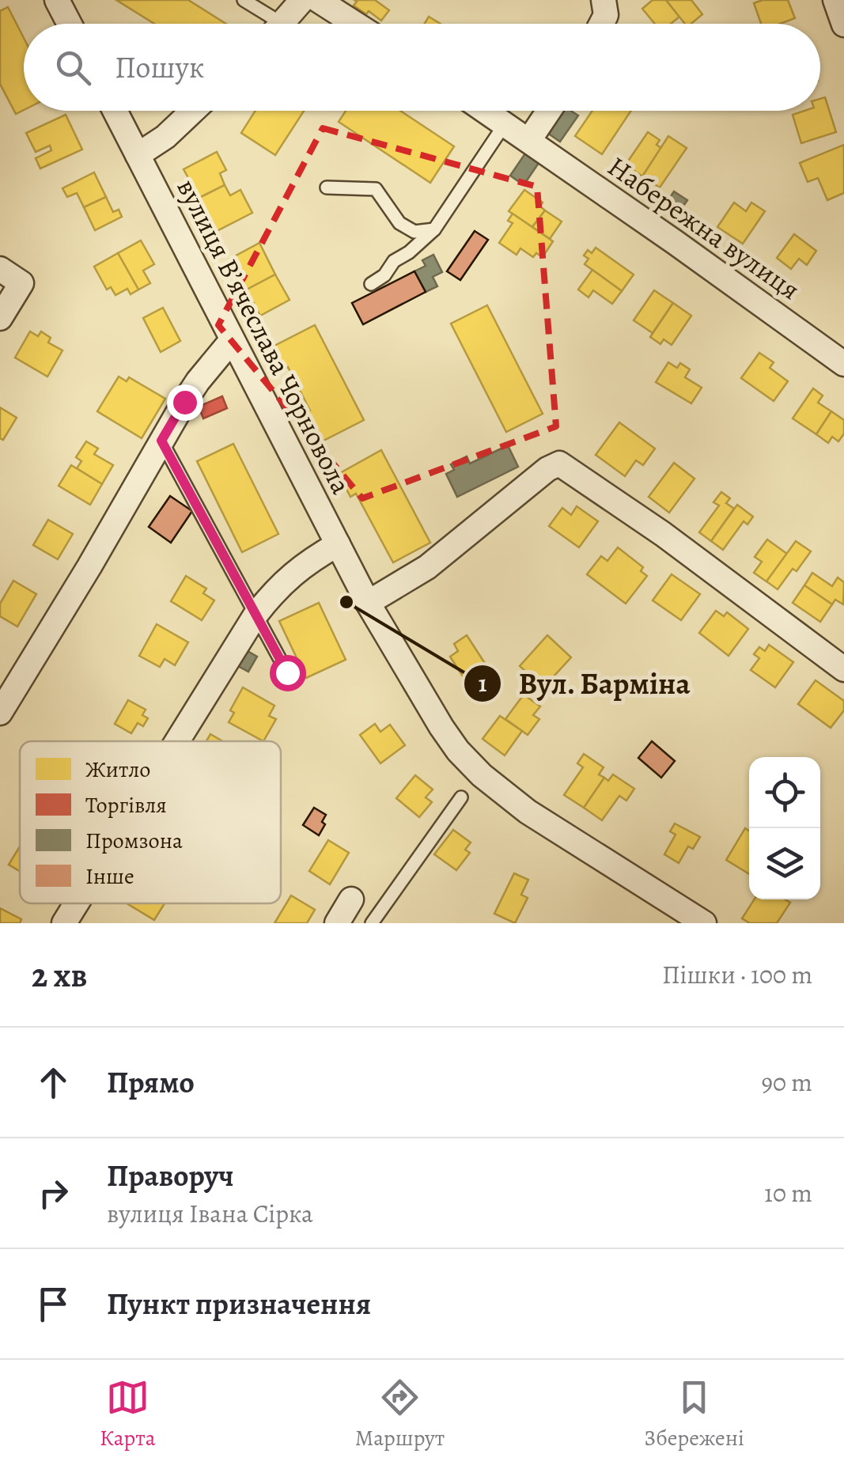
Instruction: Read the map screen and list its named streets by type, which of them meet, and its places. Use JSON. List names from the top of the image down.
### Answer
{
  "streets": {
    "street": ["Набережна вулиця", "вулиця Вʼячеслава Чорновола"]
  },
  "places": ["Вул. Барміна"],
  "legend": [
    "Житло",
    "Торгівля",
    "Промзона",
    "Інше"
  ],
  "page": {
    "search": "Пошук",
    "heading": ["2 хв", "Пішки · 100 m"],
    "list": [
      ["Прямо", "90 m"],
      ["Праворуч", "вулиця Івана Сірка", "10 m"],
      "Пункт призначення"
    ],
    "nav": ["Карта", "Маршрут", "Збережені"]
  }
}
